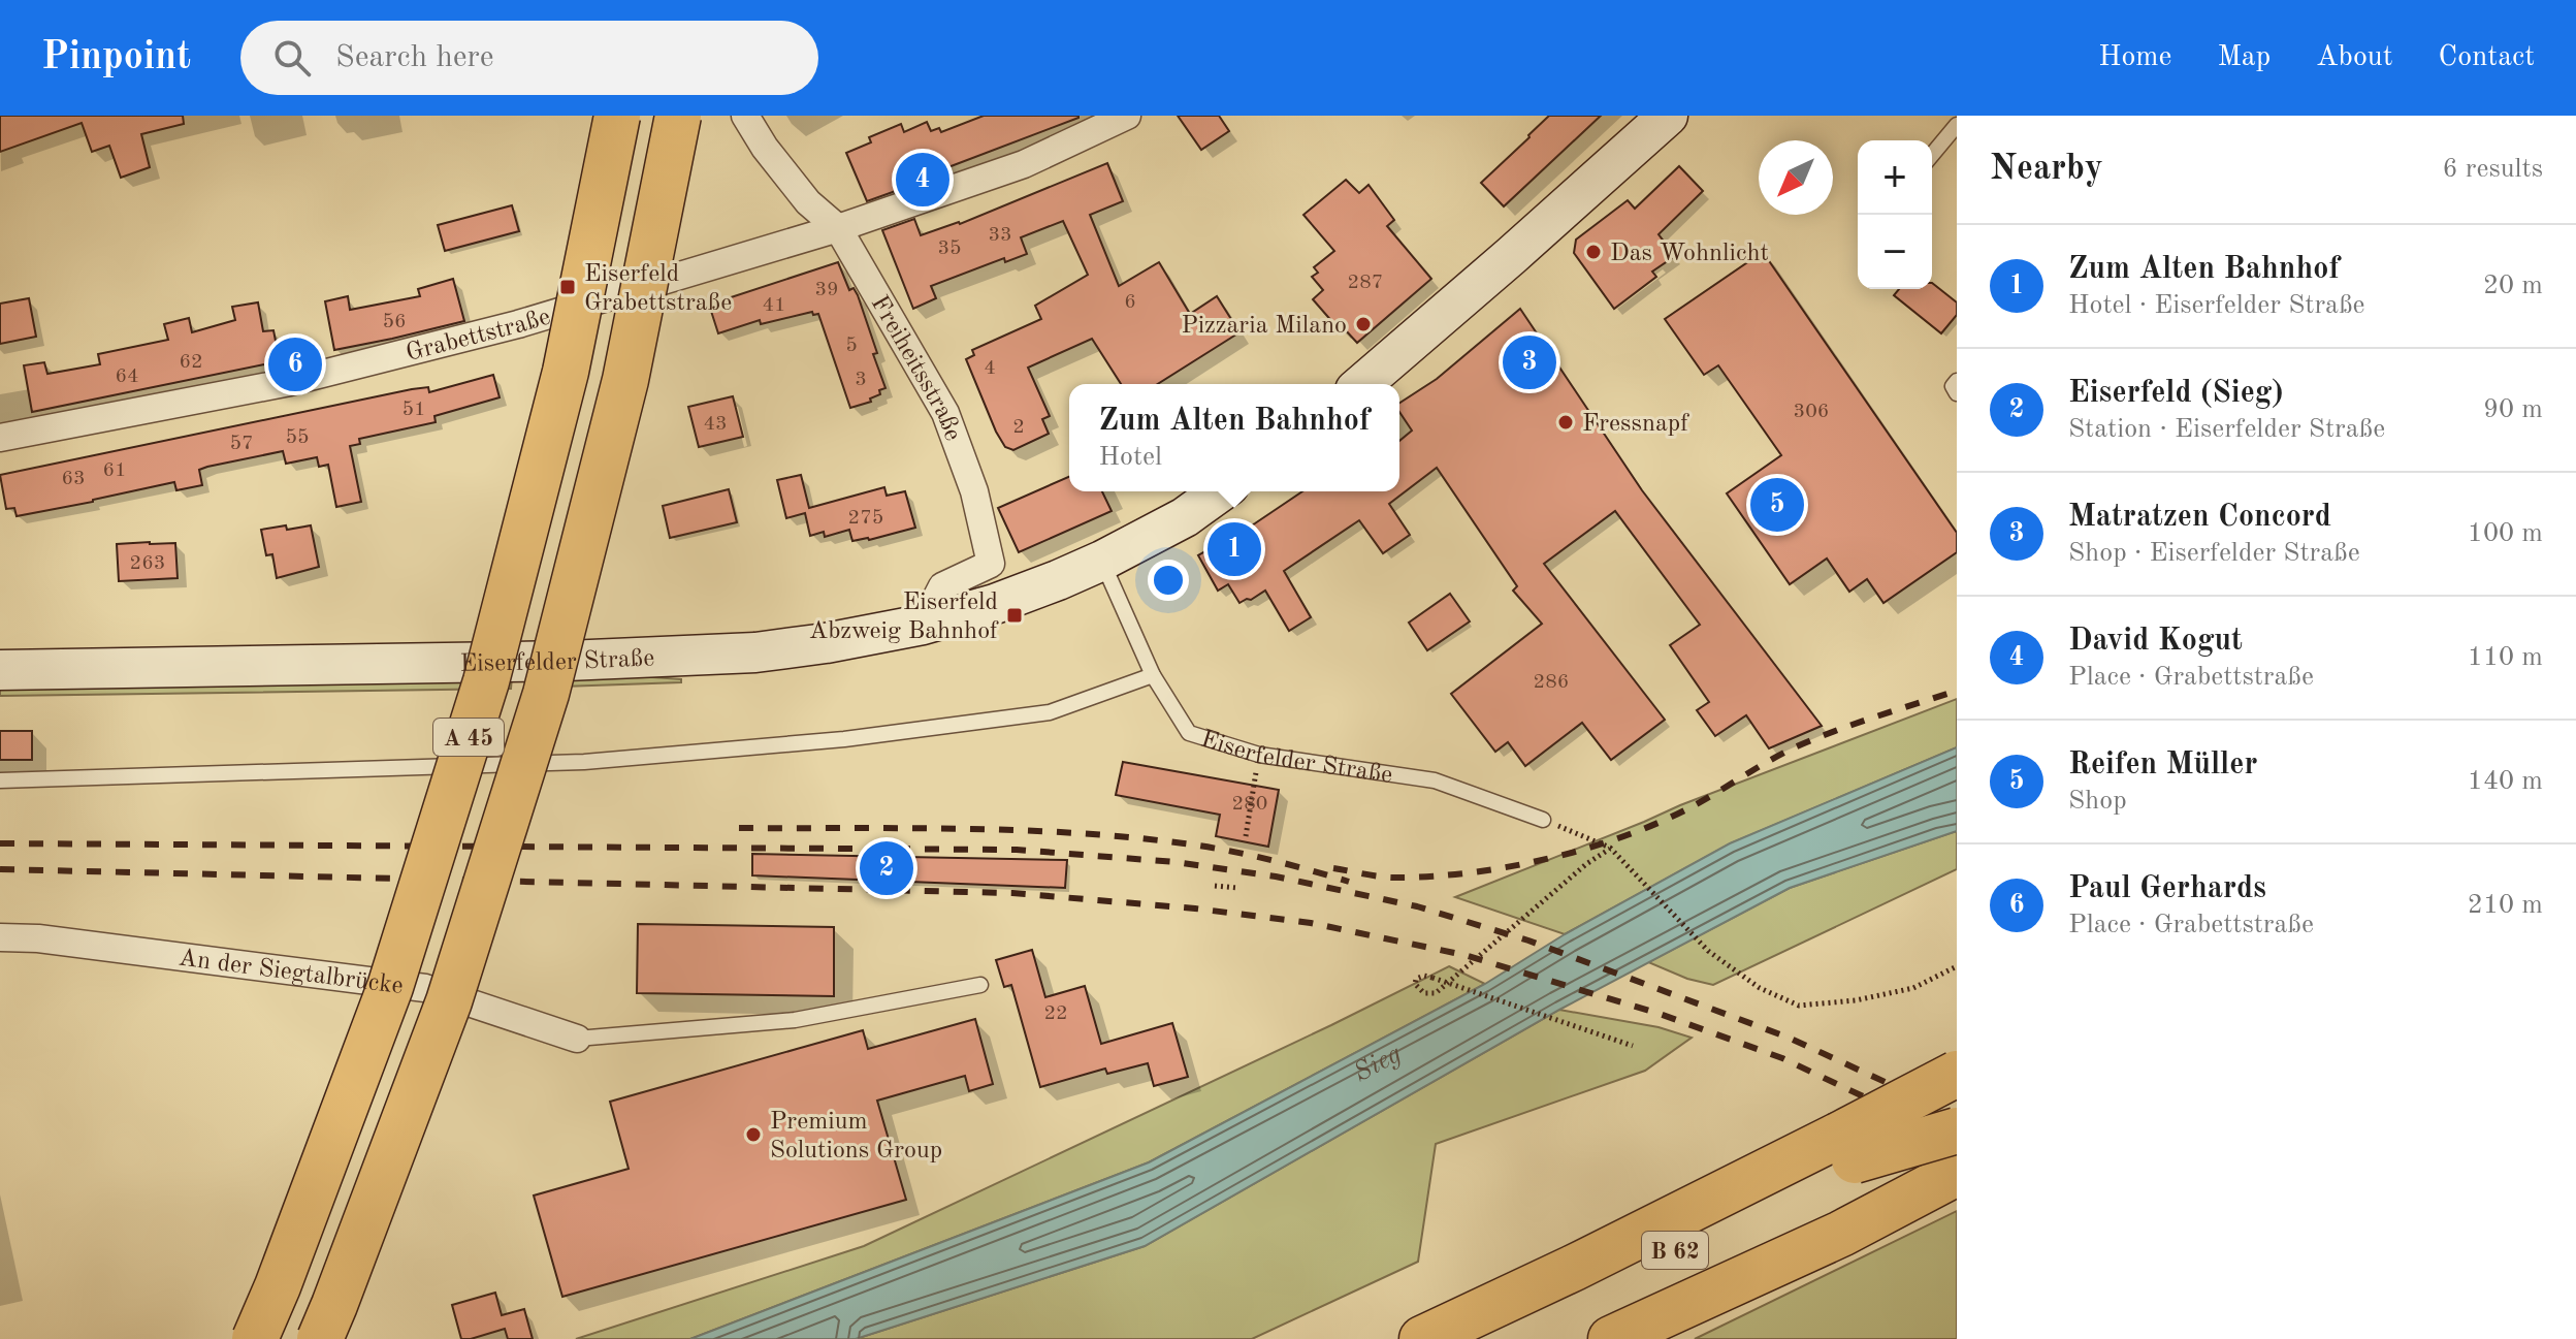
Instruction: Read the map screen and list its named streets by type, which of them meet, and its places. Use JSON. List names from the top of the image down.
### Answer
{
  "streets": {
    "highway": ["A 45", "B 62"],
    "main road": ["Eiserfelder Straße"],
    "street": ["Grabettstraße", "Freiheitsstraße", "An der Siegtalbrücke"]
  },
  "crossings": [
    ["Grabettstraße", "Freiheitsstraße"],
    ["Freiheitsstraße", "Eiserfelder Straße"]
  ],
  "water": ["Sieg"],
  "places": {
    "other": [
      "Das Wohnlicht",
      "Pizzaria Milano",
      "Fressnapf",
      "Premium Solutions Group"
    ],
    "transit": ["Eiserfeld Grabettstraße", "Eiserfeld Abzweig Bahnhof"]
  },
  "house_numbers": [
    "33",
    "35",
    "287",
    "39",
    "6",
    "41",
    "56",
    "5",
    "62",
    "4",
    "64",
    "3",
    "51",
    "306",
    "43",
    "2",
    "55",
    "57",
    "61",
    "63",
    "275",
    "263",
    "286",
    "280",
    "22"
  ],
  "north": "bottom left",
  "page": {
    "header": "Pinpoint",
    "search": "Search here",
    "nav": [
      "Home",
      "Map",
      "About",
      "Contact"
    ],
    "heading": ["Nearby", "6 results"],
    "map_buttons": ["+", "−"],
    "pins": [
      "4",
      "3",
      "6",
      "5",
      "1",
      "2"
    ],
    "list": [
      {
        "mark": "1",
        "name": "Zum Alten Bahnhof",
        "note": "Hotel · Eiserfelder Straße",
        "value": "20 m"
      },
      {
        "mark": "2",
        "name": "Eiserfeld (Sieg)",
        "note": "Station · Eiserfelder Straße",
        "value": "90 m"
      },
      {
        "mark": "3",
        "name": "Matratzen Concord",
        "note": "Shop · Eiserfelder Straße",
        "value": "100 m"
      },
      {
        "mark": "4",
        "name": "David Kogut",
        "note": "Place · Grabettstraße",
        "value": "110 m"
      },
      {
        "mark": "5",
        "name": "Reifen Müller",
        "note": "Shop",
        "value": "140 m"
      },
      {
        "mark": "6",
        "name": "Paul Gerhards",
        "note": "Place · Grabettstraße",
        "value": "210 m"
      }
    ],
    "popup": ["Zum Alten Bahnhof", "Hotel"]
  }
}
